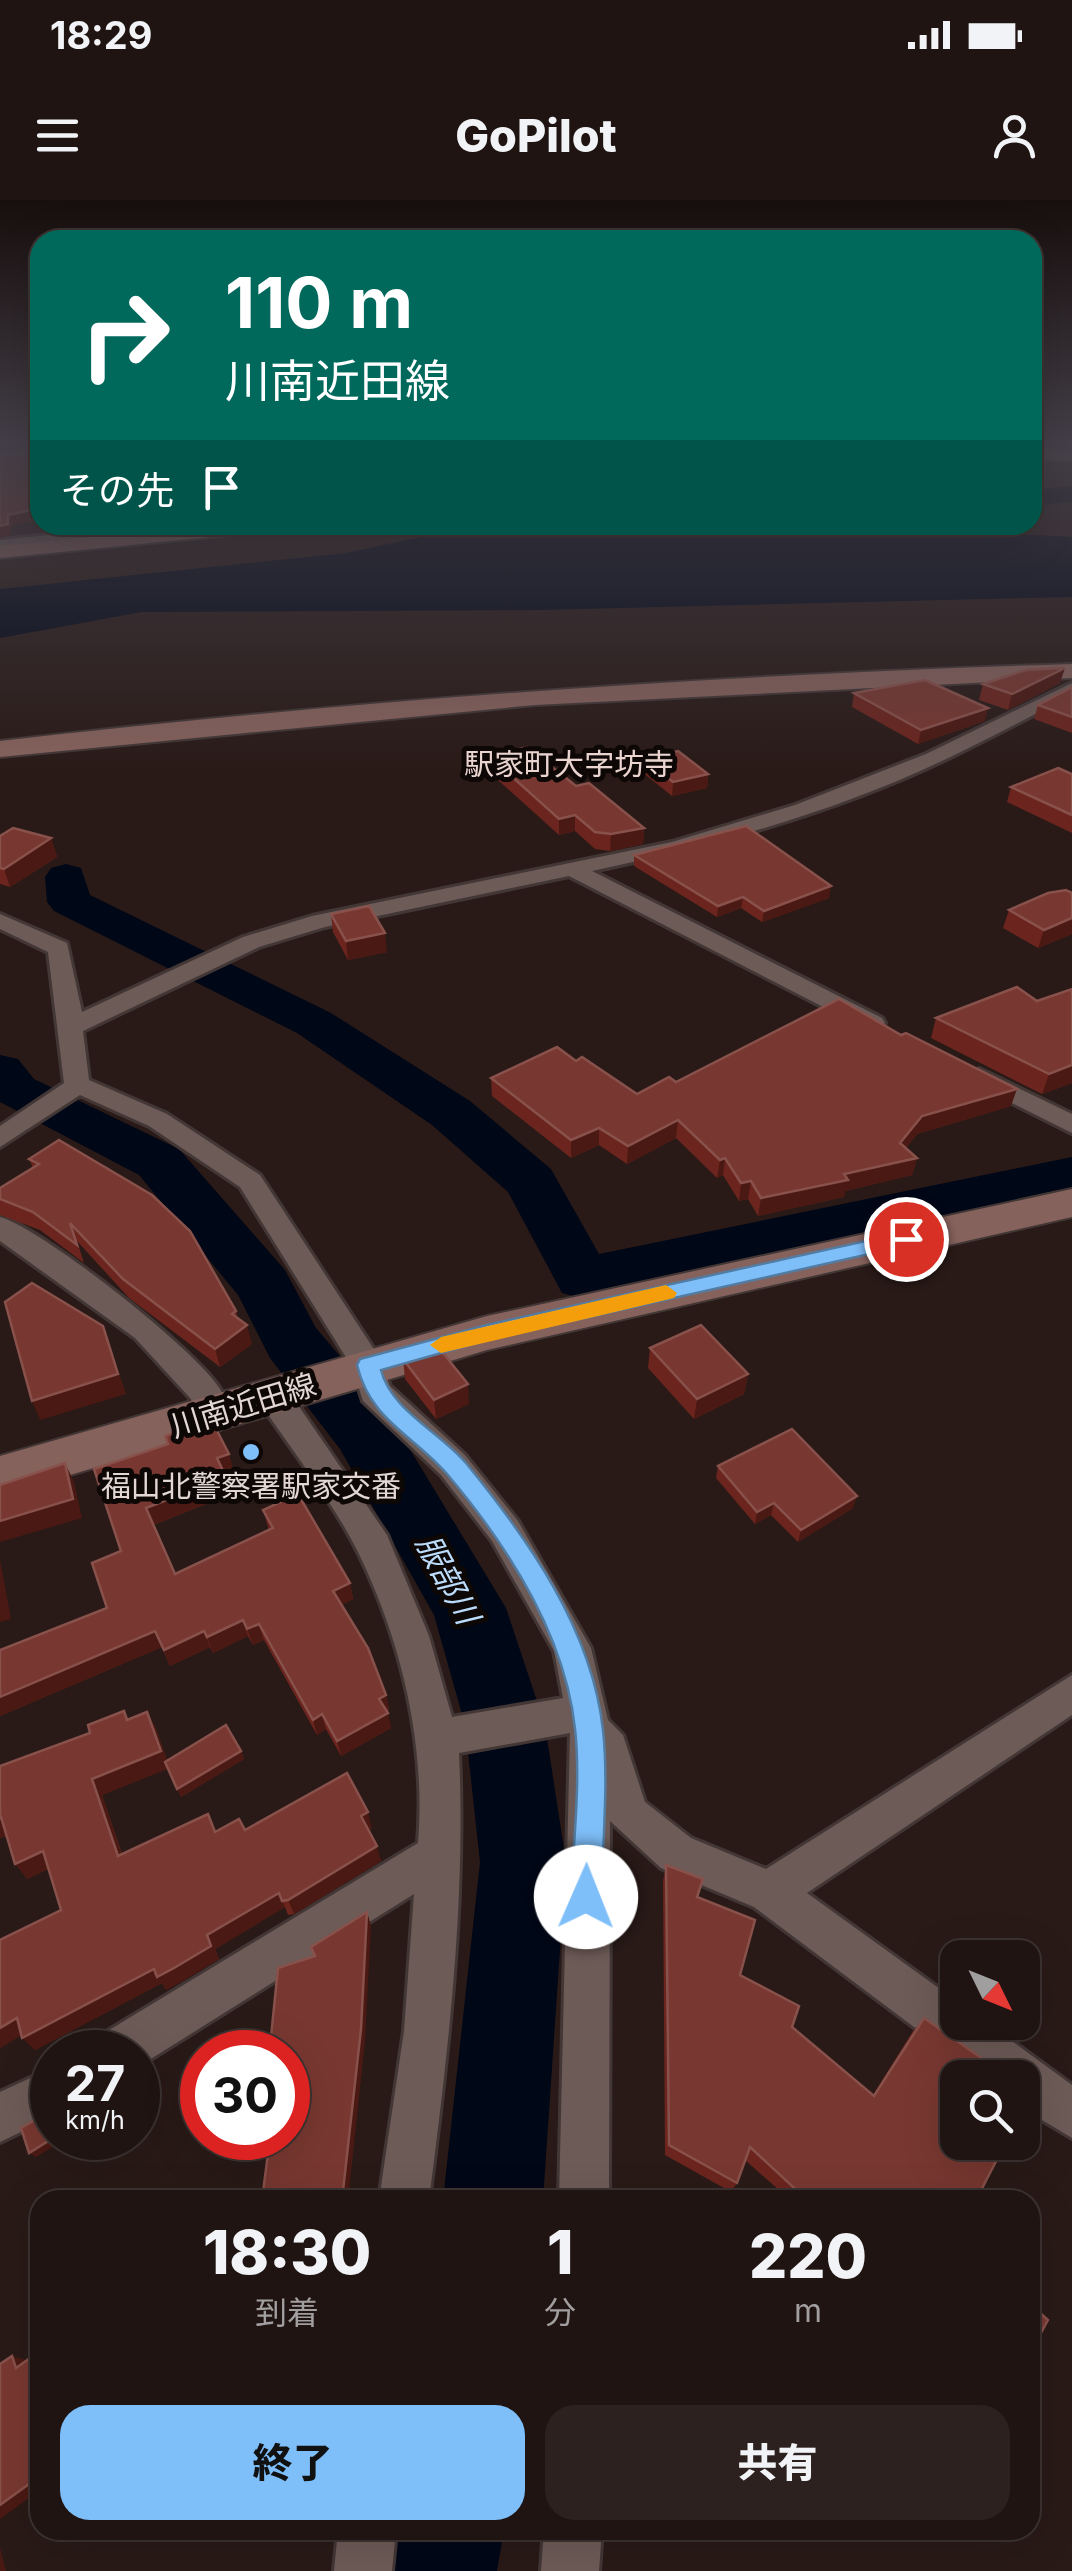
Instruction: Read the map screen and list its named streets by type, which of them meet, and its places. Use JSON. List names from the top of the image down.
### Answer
{
  "streets": {
    "street": ["川南近田線"]
  },
  "districts": ["駅家町大字坊寺"],
  "water": ["服部川"],
  "places": ["福山北警察署駅家交番"],
  "north": "bottom right",
  "page": {
    "status": "18:29",
    "header": "GoPilot",
    "turn": ["110 m", "川南近田線"],
    "then": "その先",
    "speed": "27 km/h",
    "limit": "30",
    "eta": [
      "18:30",
      "到着",
      "1",
      "分",
      "220",
      "m"
    ],
    "buttons": ["終了", "共有"]
  }
}
